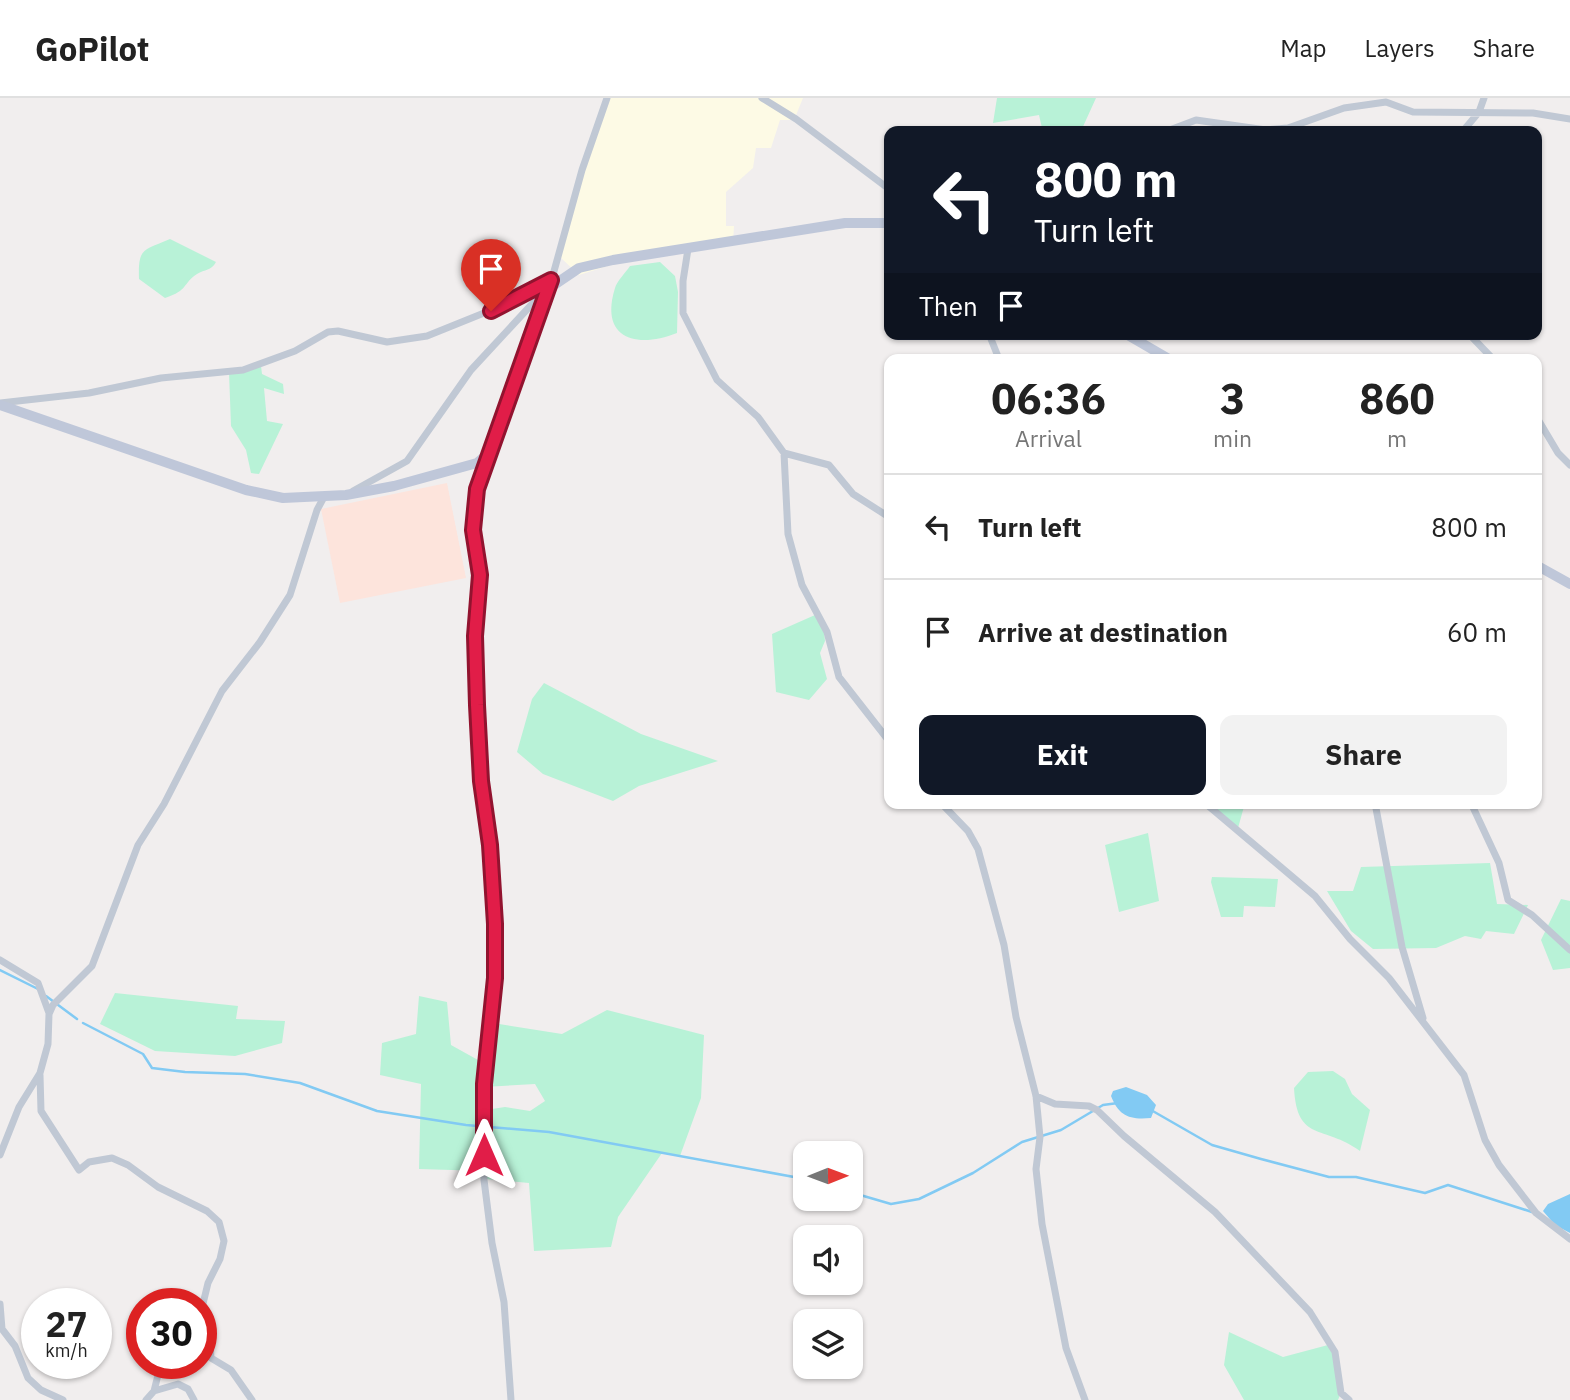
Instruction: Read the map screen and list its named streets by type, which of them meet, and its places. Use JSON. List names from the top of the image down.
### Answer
{
  "north": "right",
  "page": {
    "header": "GoPilot",
    "nav": ["Map", "Layers", "Share"],
    "turn": ["800 m", "Turn left"],
    "then": "Then",
    "eta": [
      "06:36",
      "Arrival",
      "3",
      "min",
      "860",
      "m"
    ],
    "list": [
      {
        "name": "Turn left",
        "value": "800 m"
      },
      {
        "name": "Arrive at destination",
        "value": "60 m"
      }
    ],
    "buttons": ["Exit", "Share"],
    "speed": "27 km/h",
    "limit": "30"
  }
}
